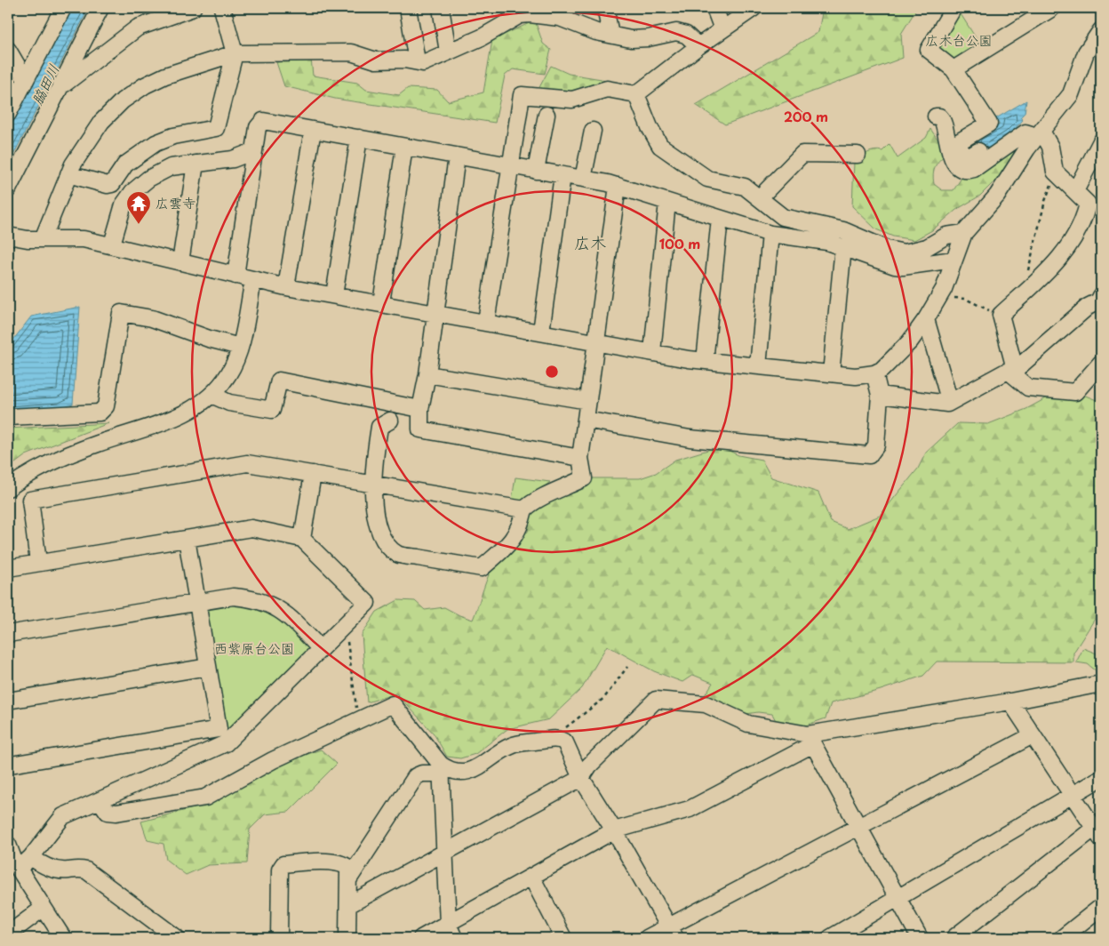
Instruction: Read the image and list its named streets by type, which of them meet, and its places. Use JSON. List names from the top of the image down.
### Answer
{
  "districts": ["広木"],
  "water": ["脇田川"],
  "parks": ["広木台公園", "西紫原台公園"],
  "places": {
    "temple": ["広雲寺"]
  },
  "rings": ["200 m", "100 m"]
}
